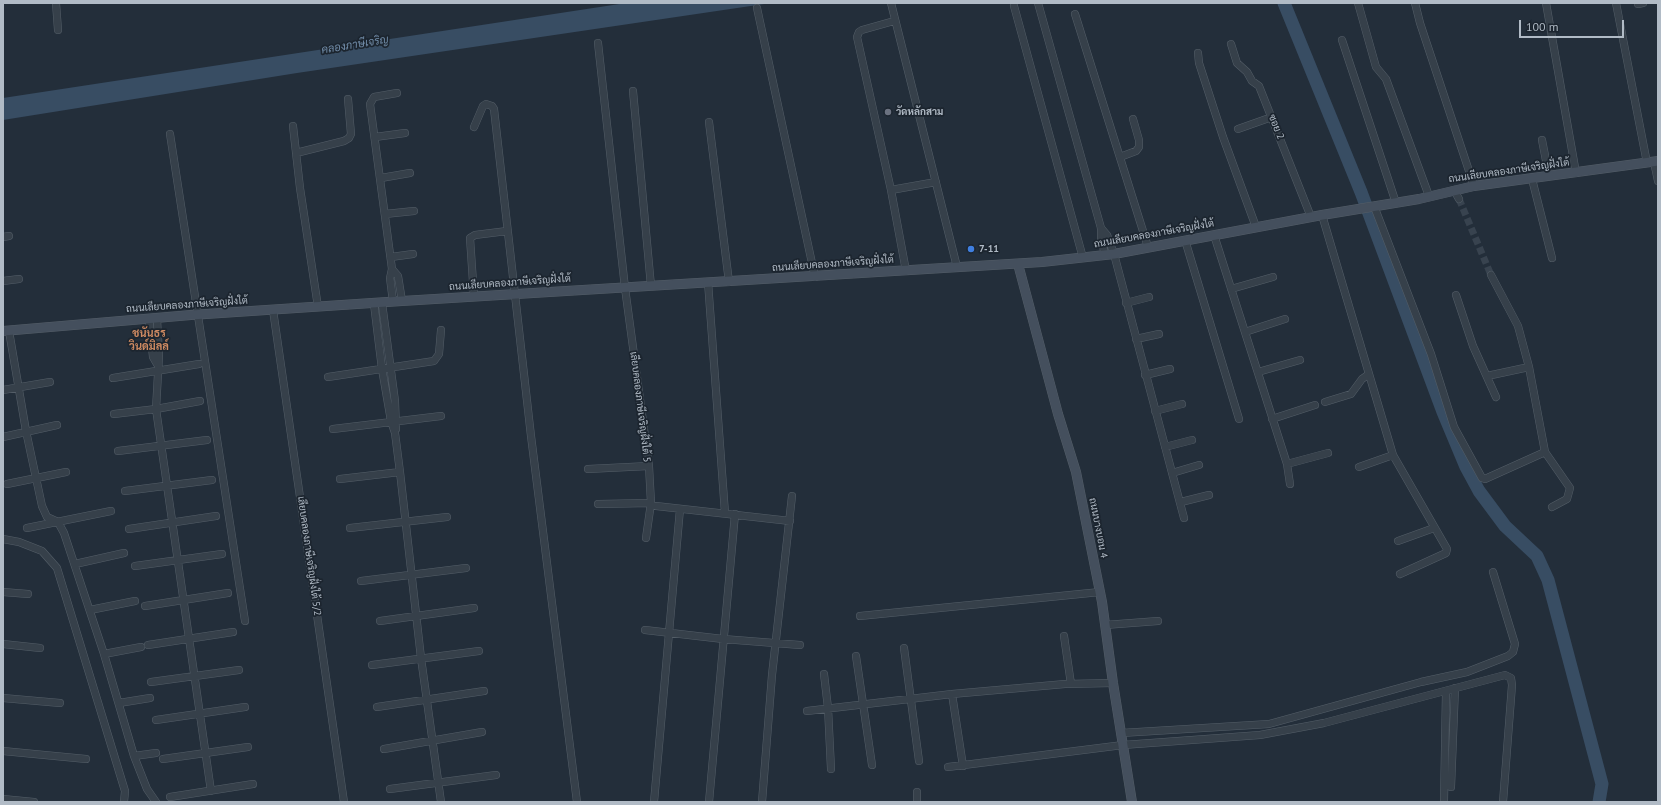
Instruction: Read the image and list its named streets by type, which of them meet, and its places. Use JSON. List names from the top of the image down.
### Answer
{
  "streets": {
    "street": [
      "ซอย 2",
      "ถนนเลียบคลองภาษีเจริญฝั่งใต้",
      "เลียบคลองภาษีเจริญฝั่งใต้ 5",
      "ถนนบางบอน 4",
      "เลียบคลองภาษีเจริญฝั่งใต้ 5/2"
    ]
  },
  "crossings": [
    ["ซอย 2", "ถนนเลียบคลองภาษีเจริญฝั่งใต้"],
    ["ถนนเลียบคลองภาษีเจริญฝั่งใต้", "เลียบคลองภาษีเจริญฝั่งใต้ 5"],
    ["ถนนเลียบคลองภาษีเจริญฝั่งใต้", "ถนนบางบอน 4"],
    ["ถนนเลียบคลองภาษีเจริญฝั่งใต้", "เลียบคลองภาษีเจริญฝั่งใต้ 5/2"]
  ],
  "districts": ["ชนันธร วินด์มิลล์"],
  "water": ["คลองภาษีเจริญ"],
  "places": ["วัดหลักสาม", "7-11"],
  "scale_bar": "100 m"
}
